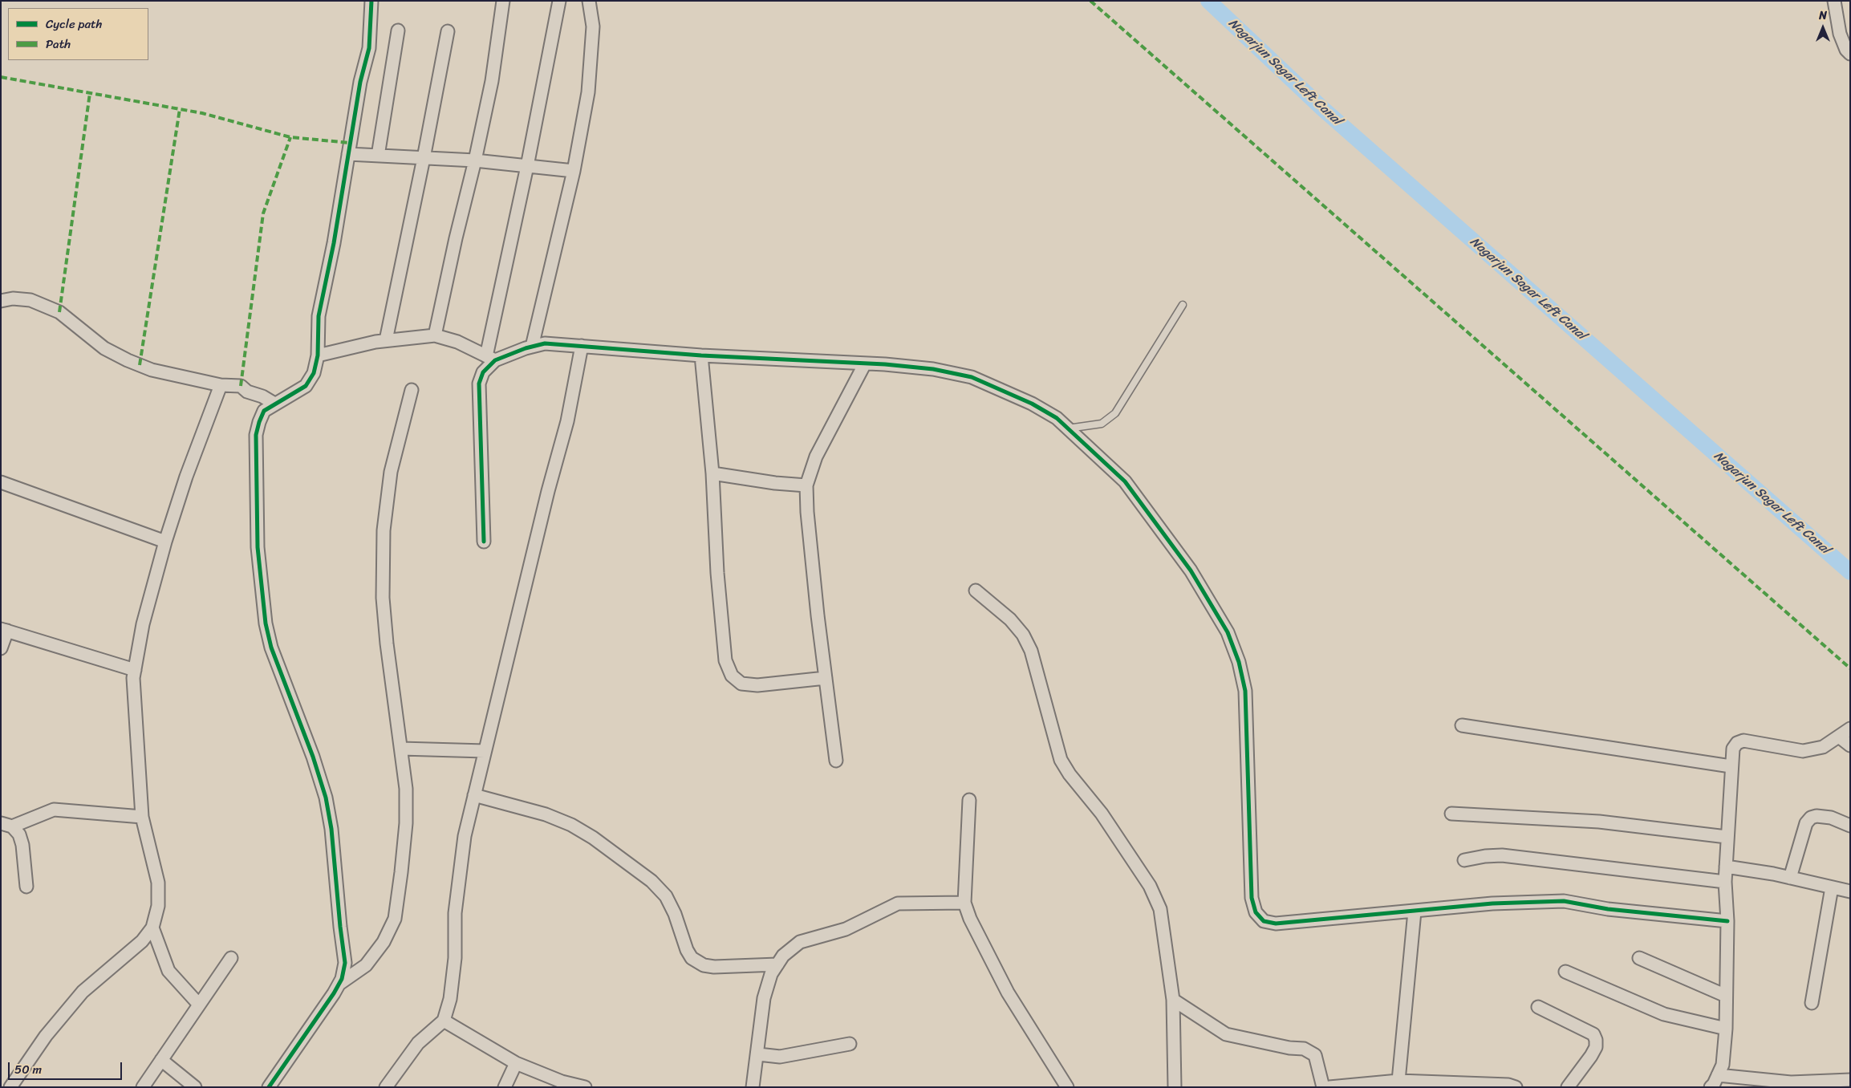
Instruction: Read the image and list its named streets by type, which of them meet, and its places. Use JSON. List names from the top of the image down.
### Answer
{
  "water": ["Nagarjun Sagar Left Canal"],
  "legend": ["Cycle path", "Path"],
  "scale_bar": "50 m",
  "north": "top"
}
